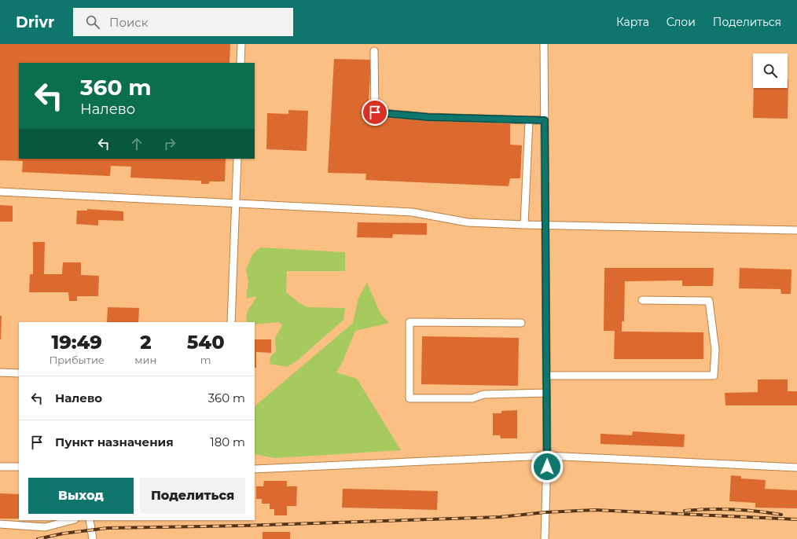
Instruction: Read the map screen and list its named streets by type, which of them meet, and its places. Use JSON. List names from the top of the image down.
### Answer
{
  "page": {
    "header": "Drivr",
    "search": "Поиск",
    "nav": ["Карта", "Слои", "Поделиться"],
    "turn": ["360 m", "Налево"],
    "eta": [
      "19:49",
      "Прибытие",
      "2",
      "мин",
      "540",
      "m"
    ],
    "list": [
      {
        "name": "Налево",
        "value": "360 m"
      },
      {
        "name": "Пункт назначения",
        "value": "180 m"
      }
    ],
    "buttons": ["Выход", "Поделиться"]
  }
}
